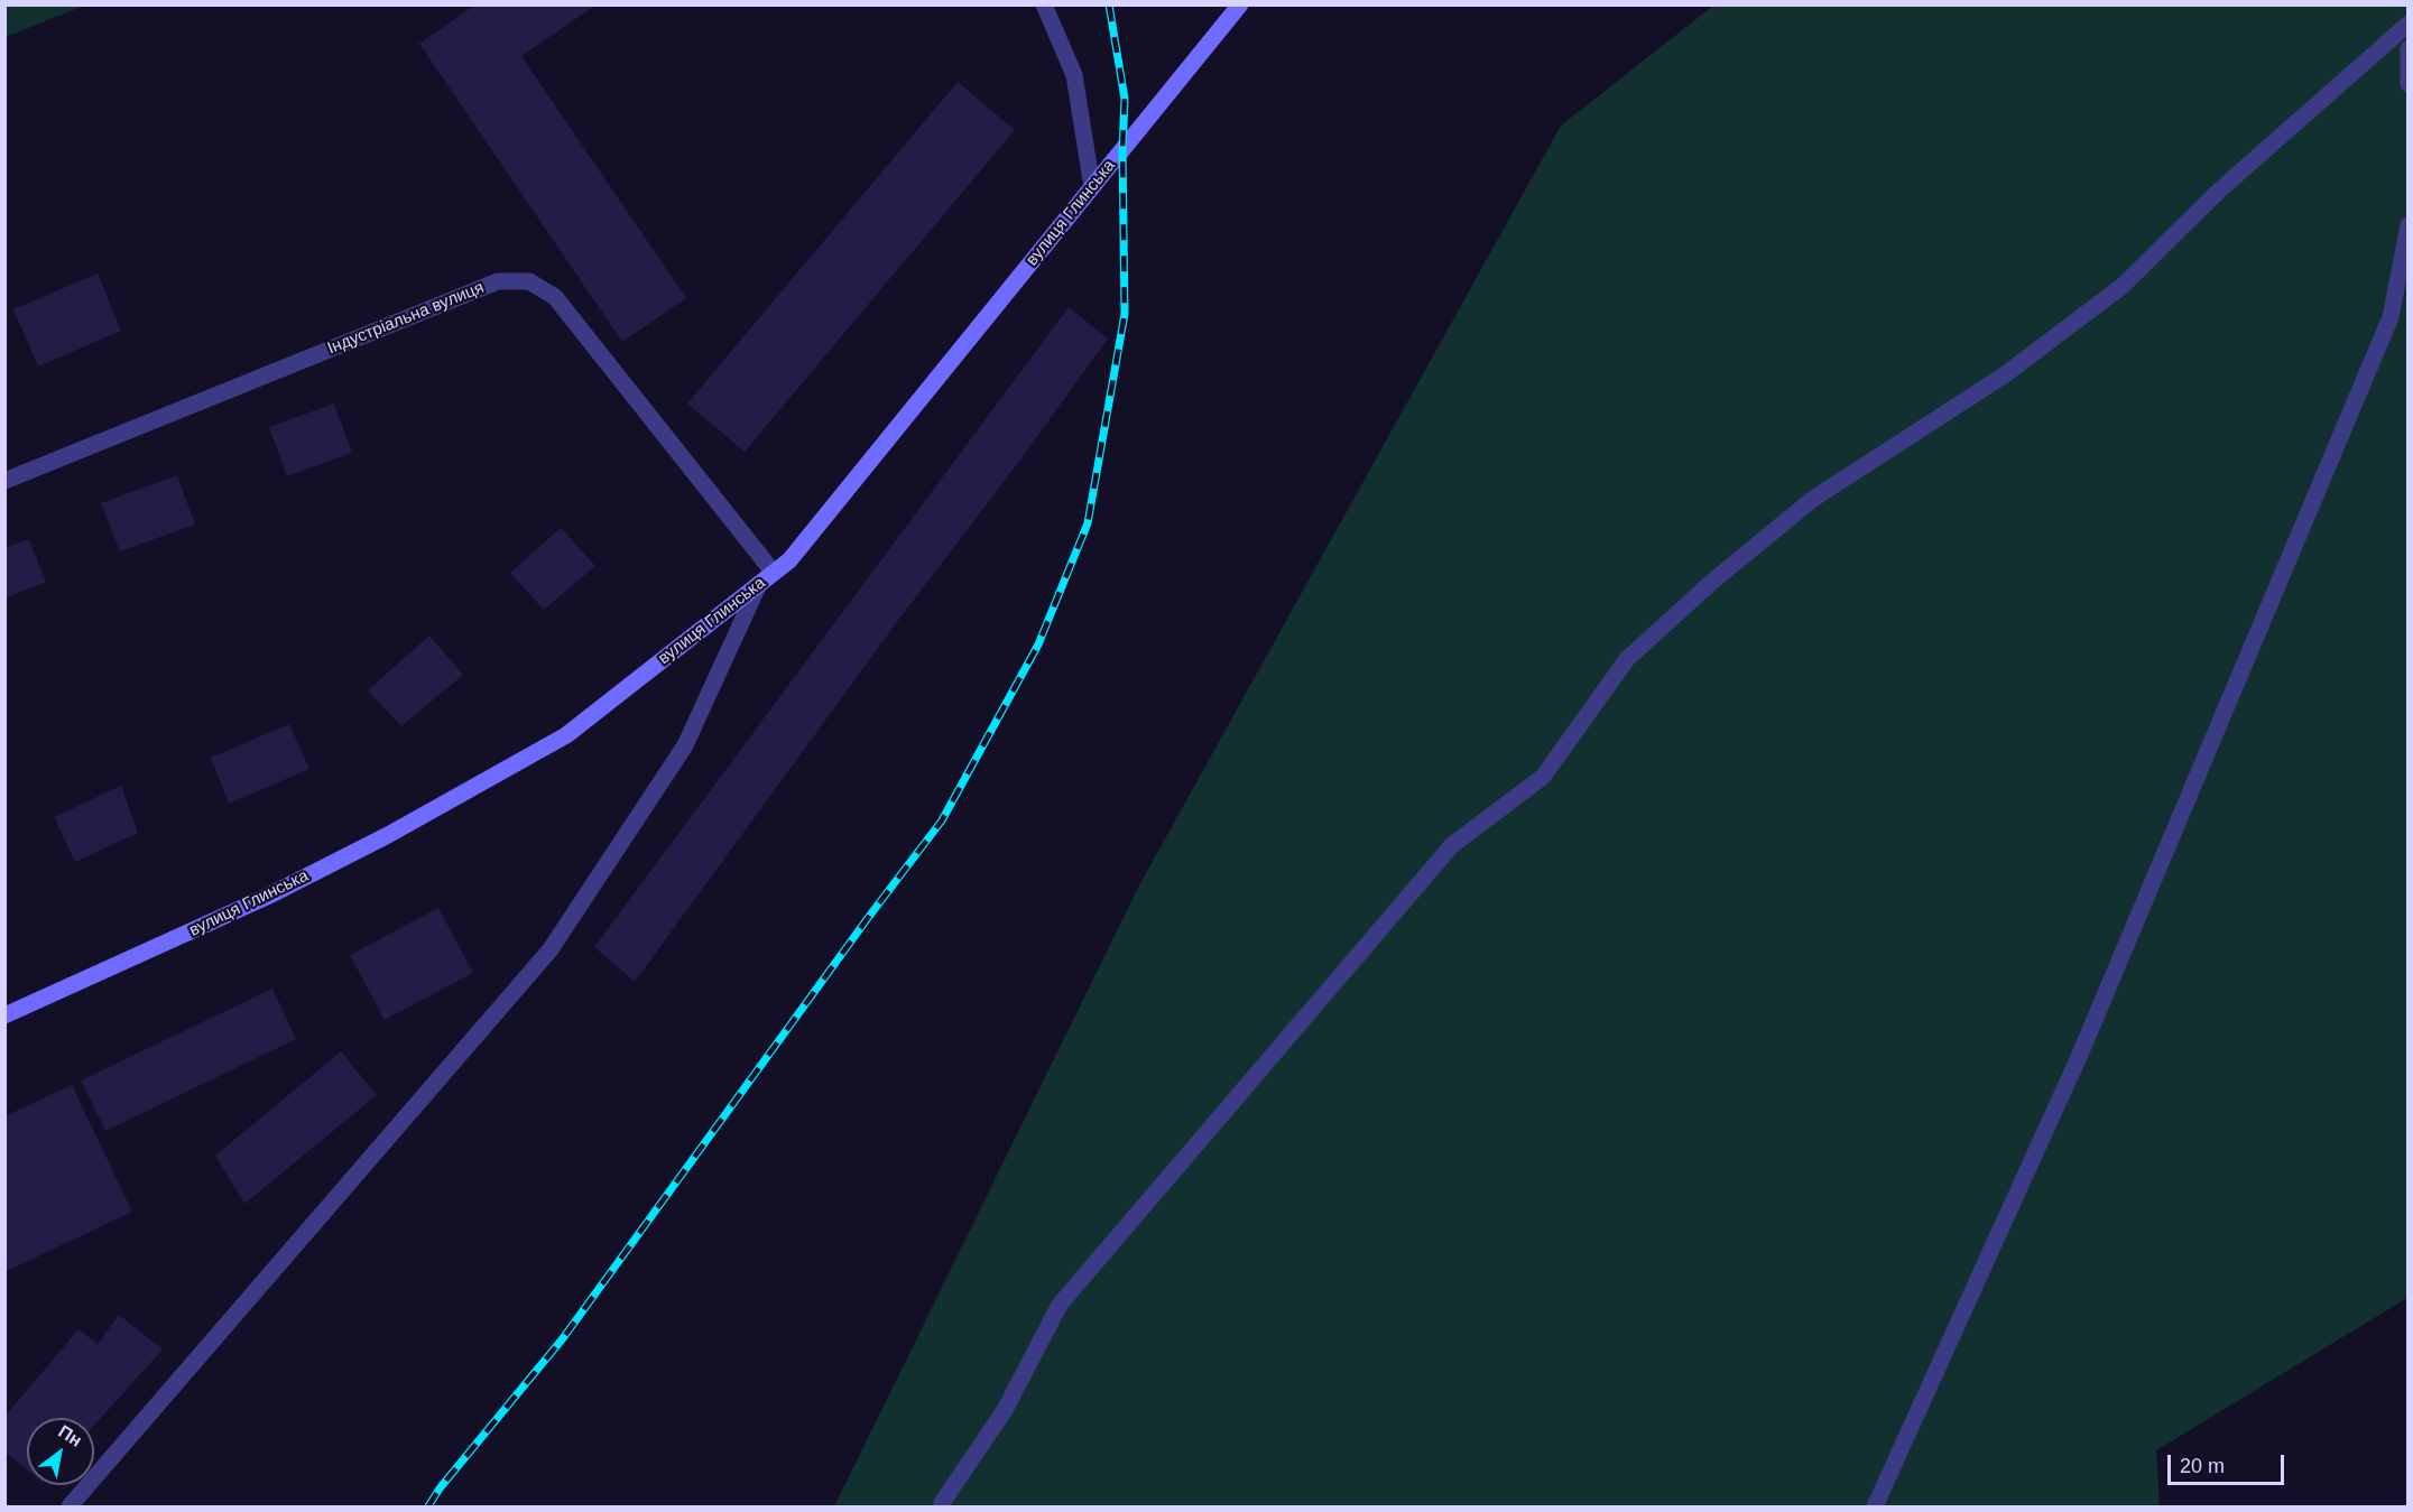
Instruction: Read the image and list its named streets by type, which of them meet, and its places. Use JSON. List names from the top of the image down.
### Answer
{
  "streets": {
    "main road": ["вулиця Глинська"],
    "street": ["Індустріальна вулиця"]
  },
  "crossings": [
    ["вулиця Глинська", "Індустріальна вулиця"]
  ],
  "scale_bar": "20 m",
  "north": "top right"
}
